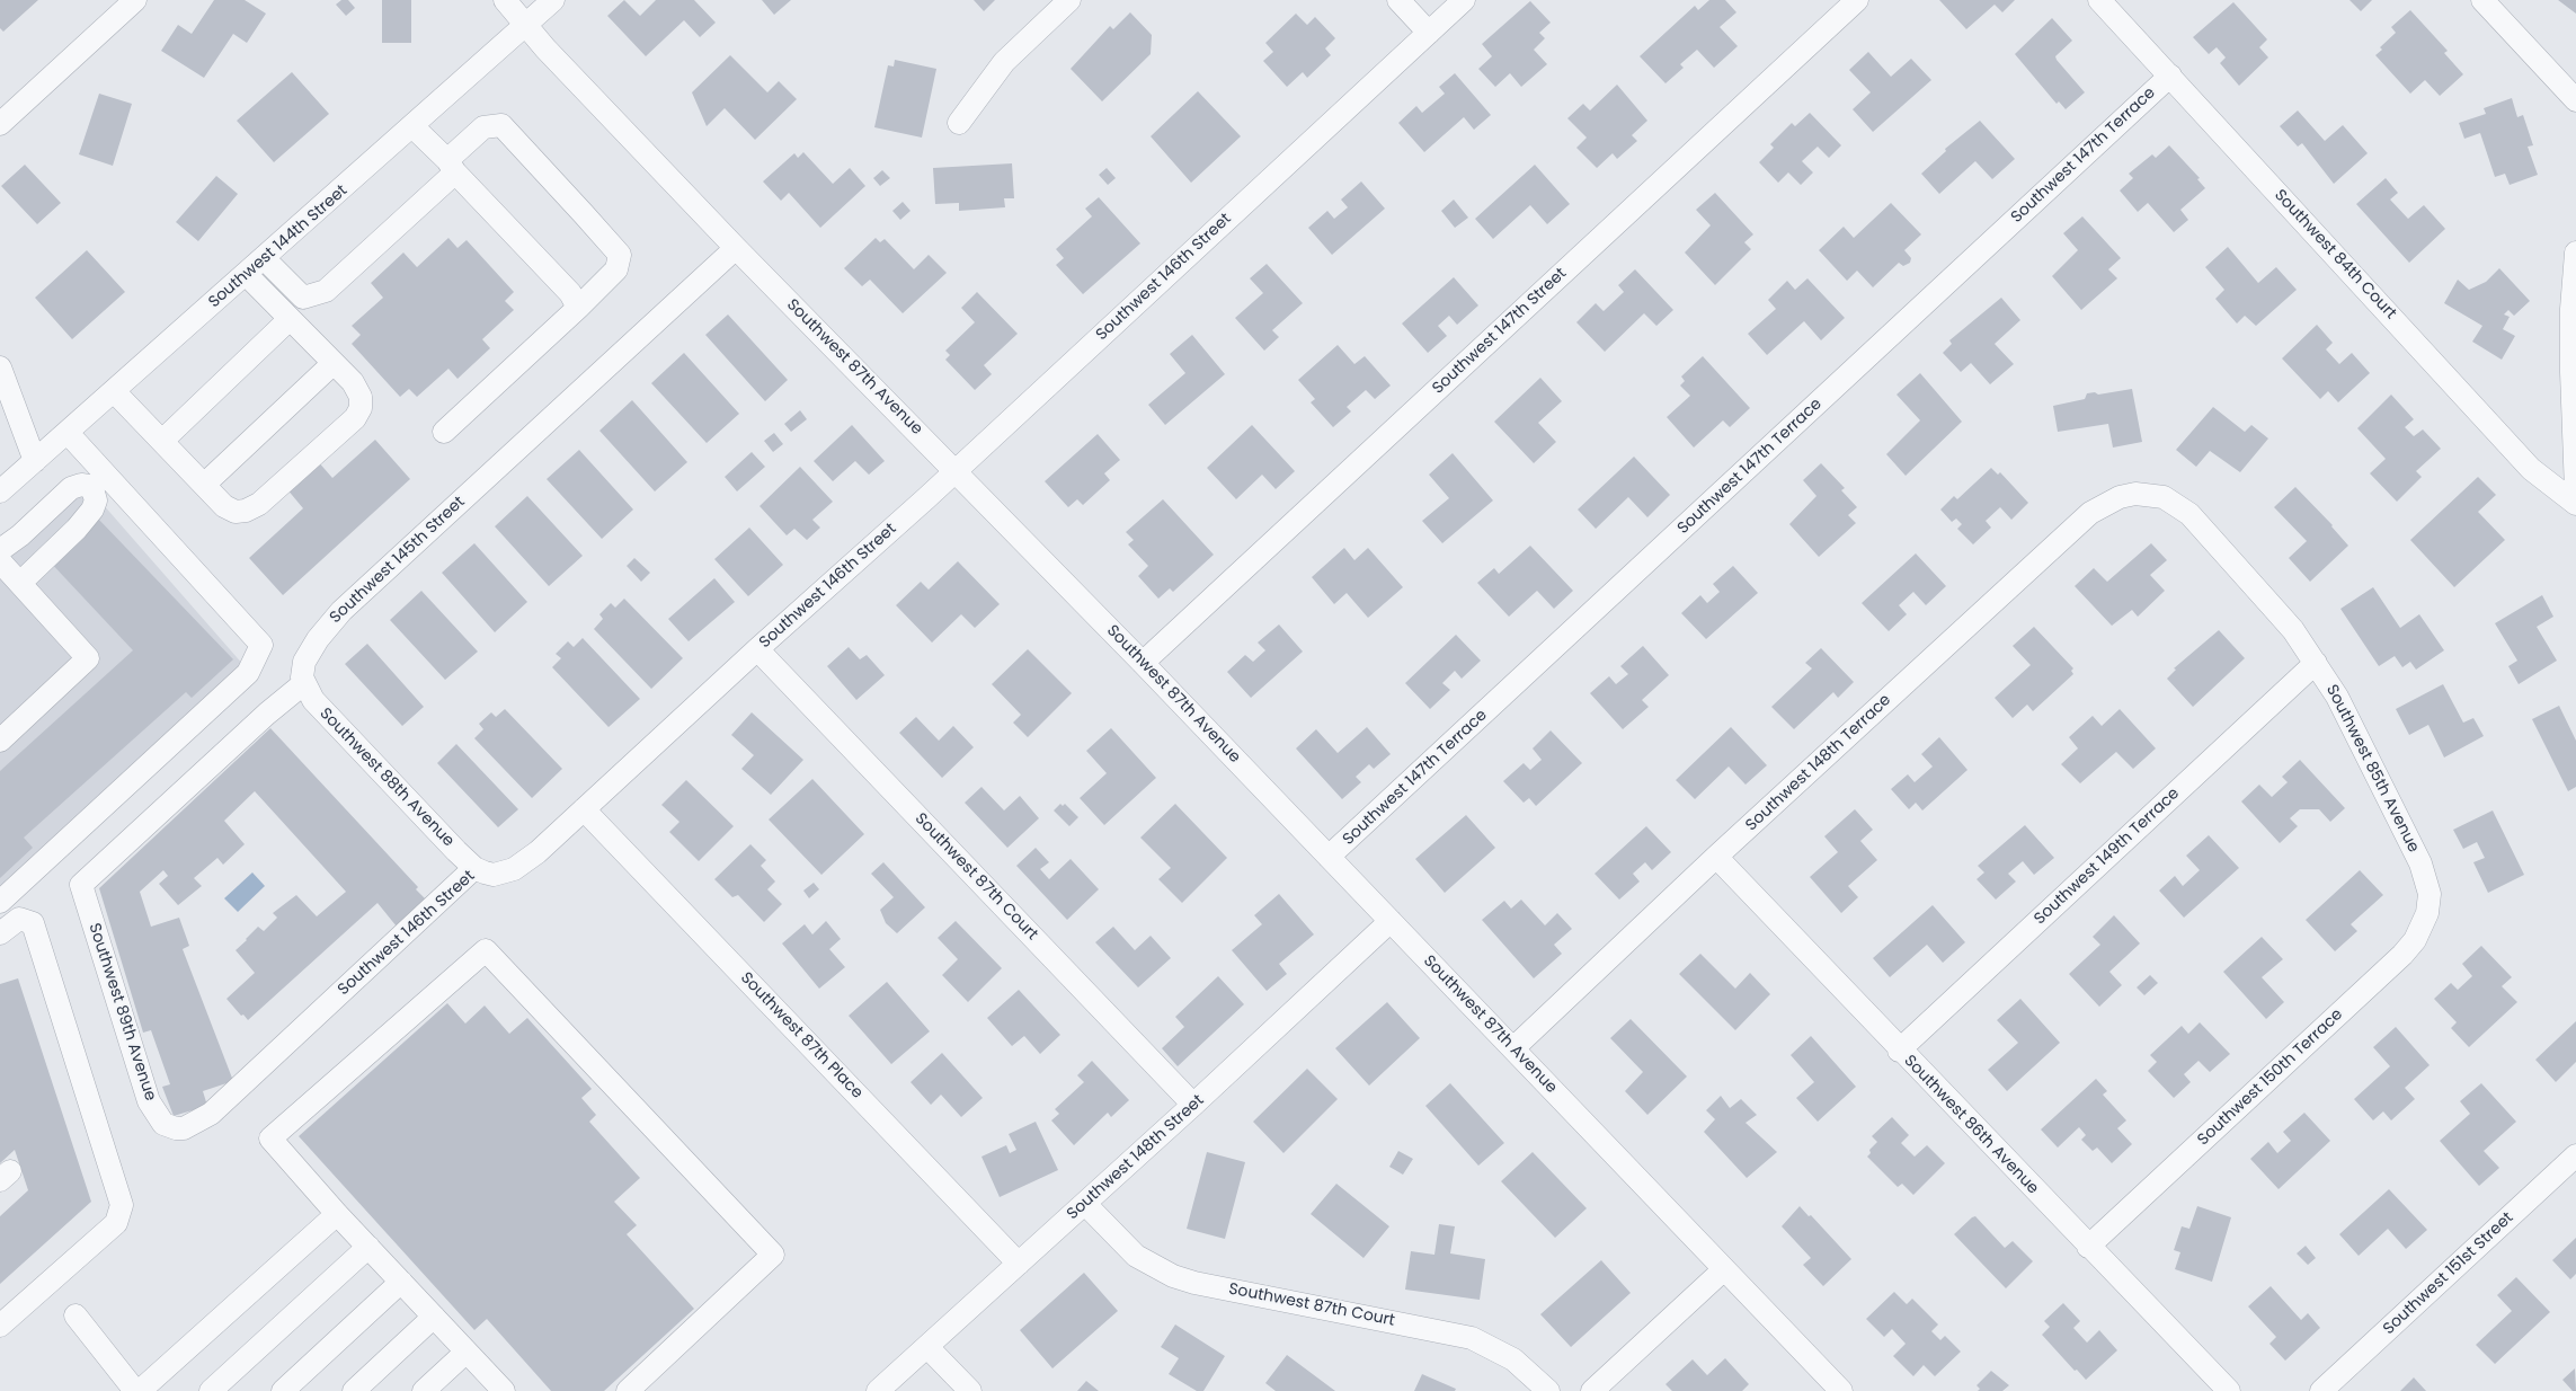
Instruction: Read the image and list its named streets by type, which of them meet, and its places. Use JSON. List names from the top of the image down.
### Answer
{
  "streets": {
    "street": [
      "Southwest 147th Terrace",
      "Southwest 144th Street",
      "Southwest 84th Court",
      "Southwest 146th Street",
      "Southwest 147th Street",
      "Southwest 87th Avenue",
      "Southwest 145th Street",
      "Southwest 148th Terrace",
      "Southwest 85th Avenue",
      "Southwest 88th Avenue",
      "Southwest 149th Terrace",
      "Southwest 87th Court",
      "Southwest 89th Avenue",
      "Southwest 87th Place",
      "Southwest 150th Terrace",
      "Southwest 86th Avenue",
      "Southwest 148th Street",
      "Southwest 151st Street"
    ]
  },
  "crossings": [
    ["Southwest 147th Terrace", "Southwest 84th Court"],
    ["Southwest 147th Terrace", "Southwest 87th Avenue"],
    ["Southwest 144th Street", "Southwest 87th Avenue"],
    ["Southwest 146th Street", "Southwest 87th Avenue"],
    ["Southwest 146th Street", "Southwest 88th Avenue"],
    ["Southwest 146th Street", "Southwest 87th Court"],
    ["Southwest 146th Street", "Southwest 89th Avenue"],
    ["Southwest 146th Street", "Southwest 87th Place"],
    ["Southwest 147th Street", "Southwest 87th Avenue"],
    ["Southwest 87th Avenue", "Southwest 145th Street"],
    ["Southwest 87th Avenue", "Southwest 148th Terrace"],
    ["Southwest 87th Avenue", "Southwest 148th Street"],
    ["Southwest 145th Street", "Southwest 88th Avenue"],
    ["Southwest 145th Street", "Southwest 89th Avenue"],
    ["Southwest 148th Terrace", "Southwest 85th Avenue"],
    ["Southwest 148th Terrace", "Southwest 86th Avenue"],
    ["Southwest 85th Avenue", "Southwest 149th Terrace"],
    ["Southwest 85th Avenue", "Southwest 150th Terrace"],
    ["Southwest 88th Avenue", "Southwest 89th Avenue"],
    ["Southwest 149th Terrace", "Southwest 86th Avenue"],
    ["Southwest 87th Court", "Southwest 148th Street"],
    ["Southwest 87th Place", "Southwest 148th Street"],
    ["Southwest 150th Terrace", "Southwest 86th Avenue"]
  ]
}
